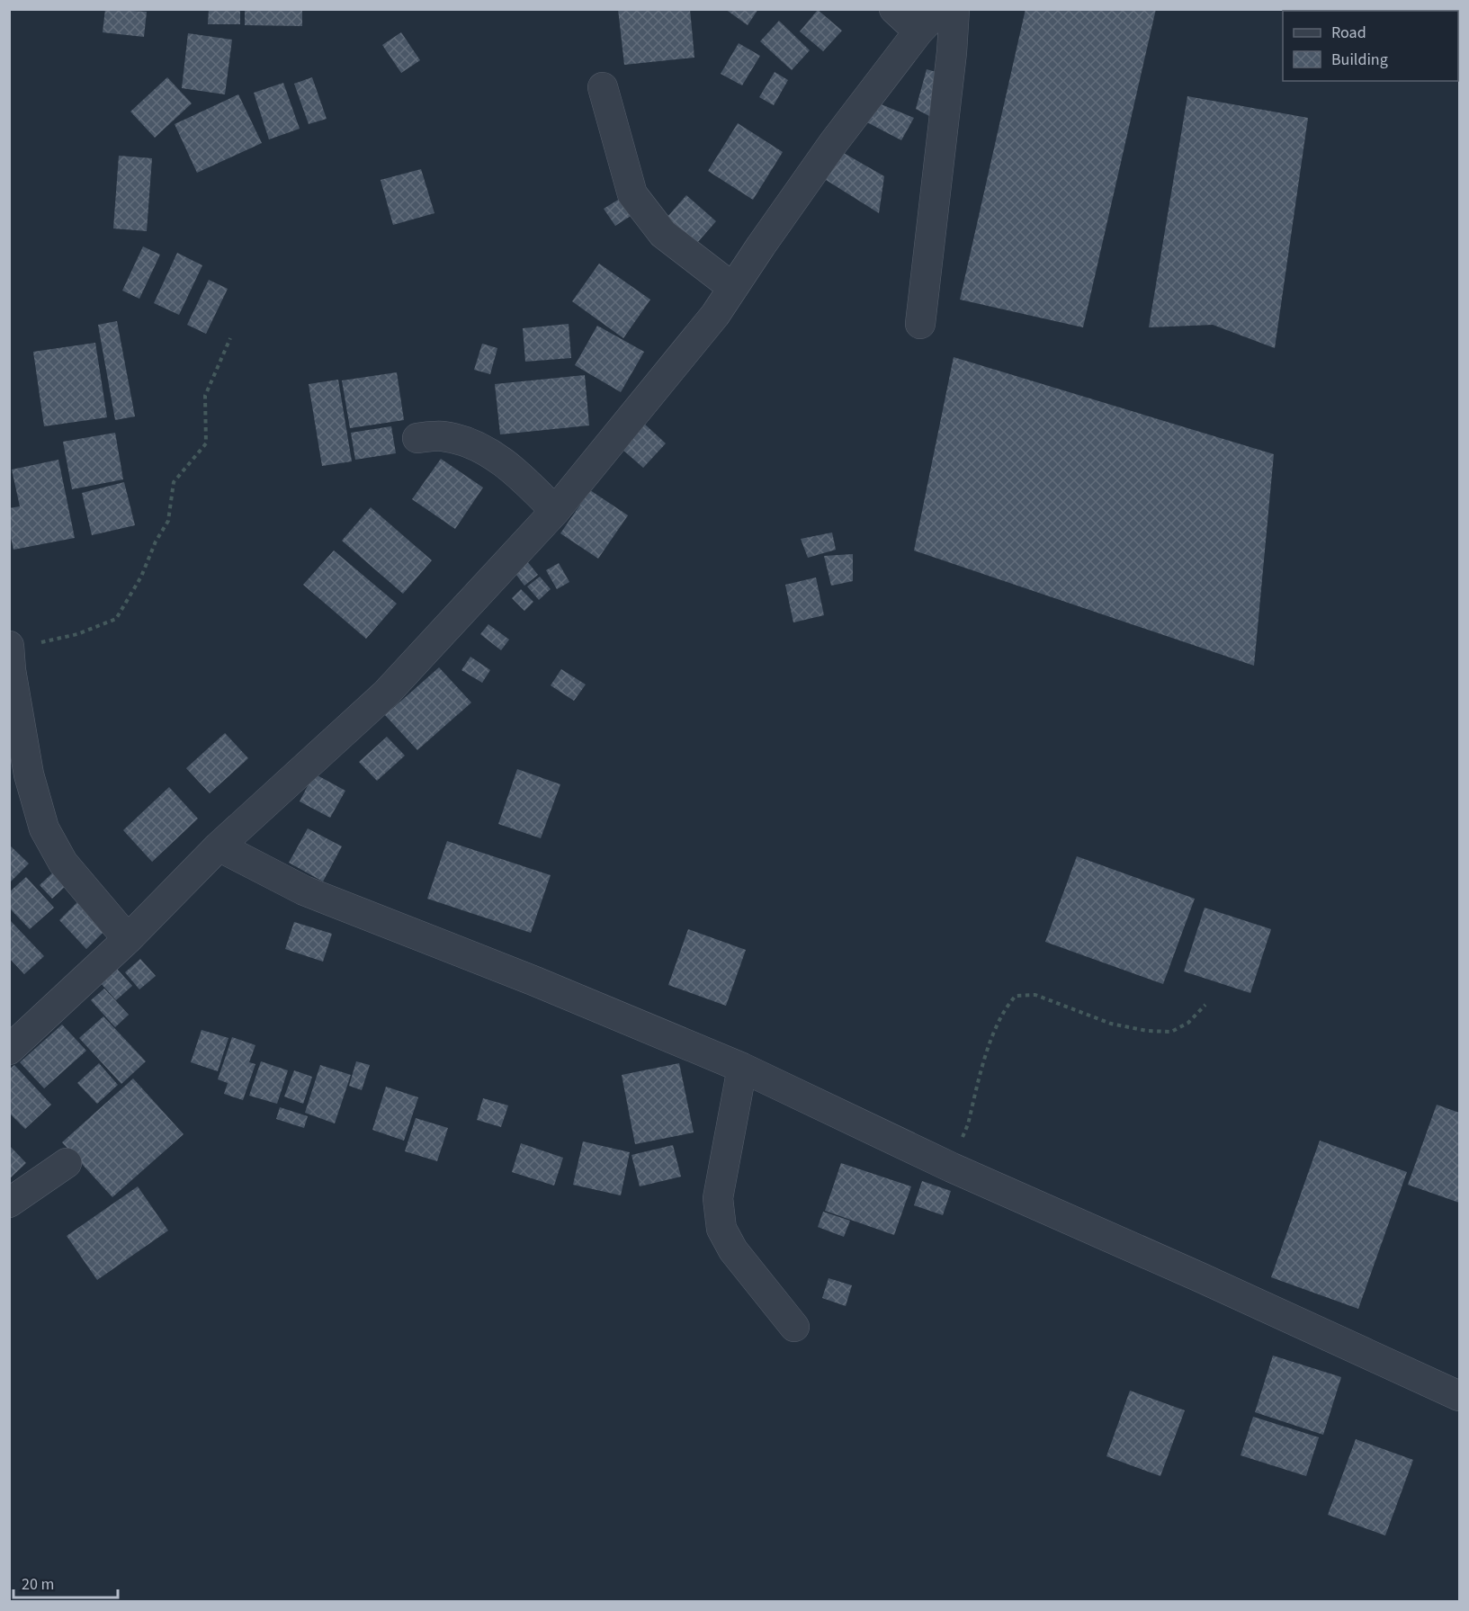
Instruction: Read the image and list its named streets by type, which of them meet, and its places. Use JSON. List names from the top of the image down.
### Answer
{
  "legend": ["Road", "Building"],
  "scale_bar": "20 m"
}
